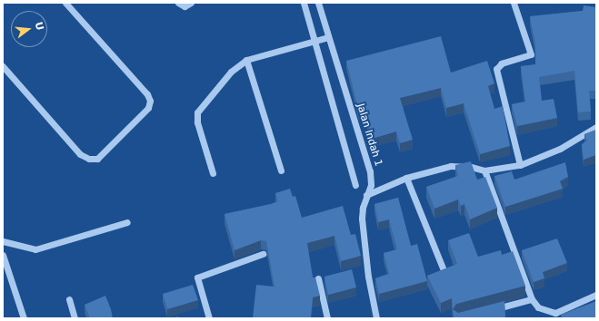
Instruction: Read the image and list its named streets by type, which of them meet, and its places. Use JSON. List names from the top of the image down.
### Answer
{
  "streets": {
    "street": ["Jalan Indah 1"]
  },
  "north": "right"
}
